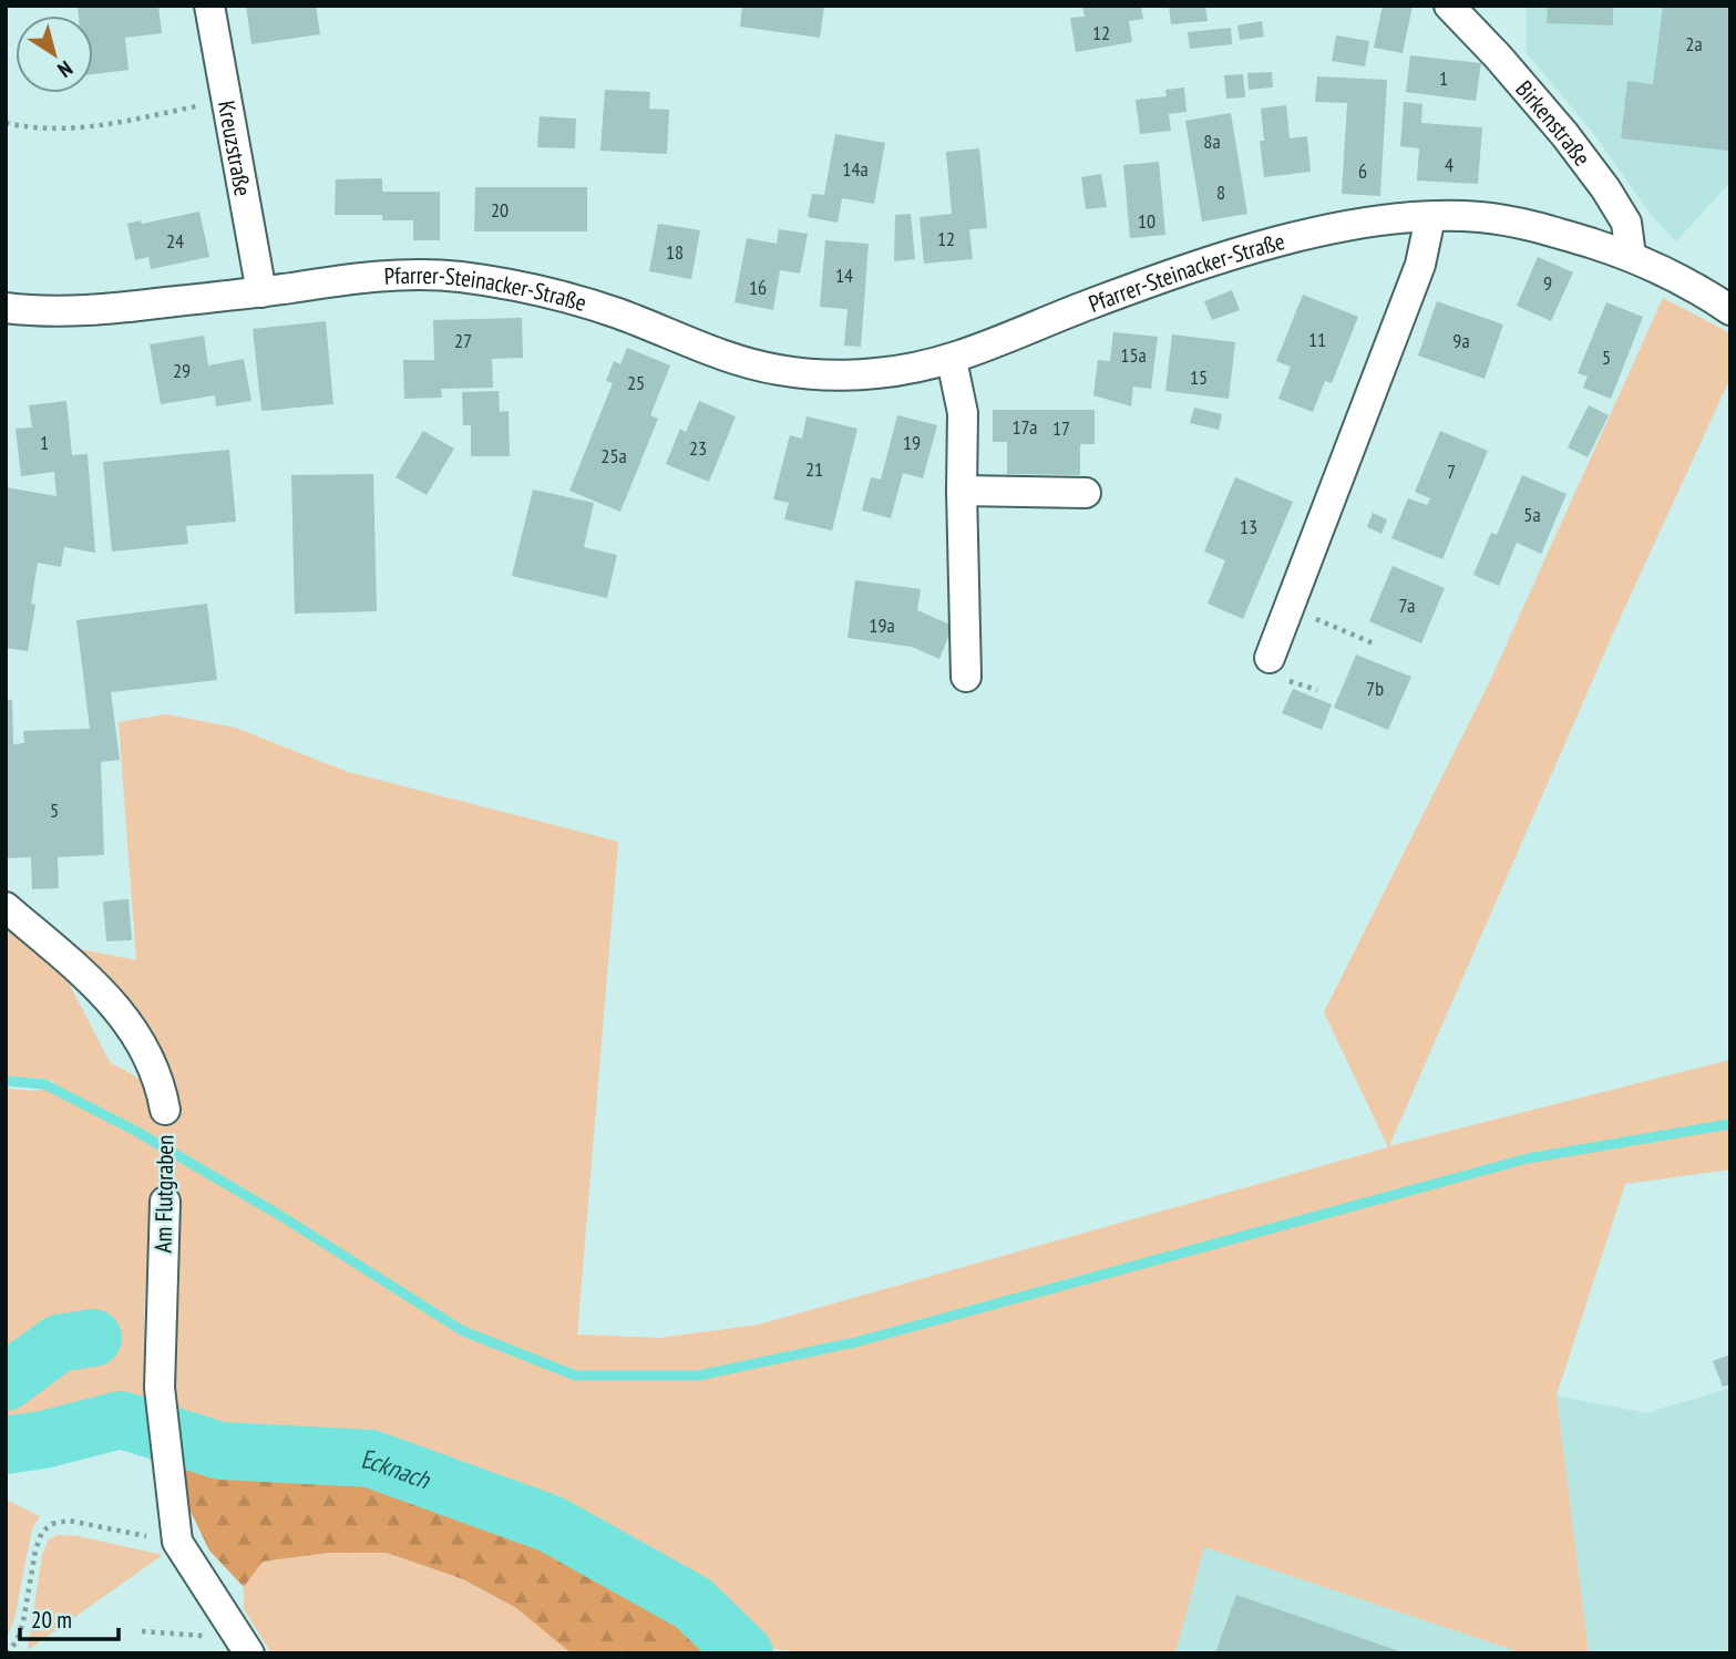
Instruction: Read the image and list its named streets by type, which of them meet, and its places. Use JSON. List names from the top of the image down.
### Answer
{
  "streets": {
    "street": [
      "Birkenstraße",
      "Kreuzstraße",
      "Pfarrer-Steinacker-Straße",
      "Am Flutgraben"
    ]
  },
  "crossings": [
    ["Birkenstraße", "Pfarrer-Steinacker-Straße"],
    ["Kreuzstraße", "Pfarrer-Steinacker-Straße"]
  ],
  "water": ["Ecknach"],
  "house_numbers": [
    "12",
    "2a",
    "1",
    "8a",
    "4",
    "14a",
    "6",
    "8",
    "20",
    "10",
    "12",
    "24",
    "18",
    "14",
    "9",
    "16",
    "11",
    "27",
    "9a",
    "15a",
    "5",
    "29",
    "15",
    "25",
    "17a",
    "17",
    "1",
    "19",
    "23",
    "25a",
    "21",
    "7",
    "5a",
    "13",
    "7a",
    "19a",
    "7b",
    "5"
  ],
  "scale_bar": "20 m",
  "north": "bottom right"
}
